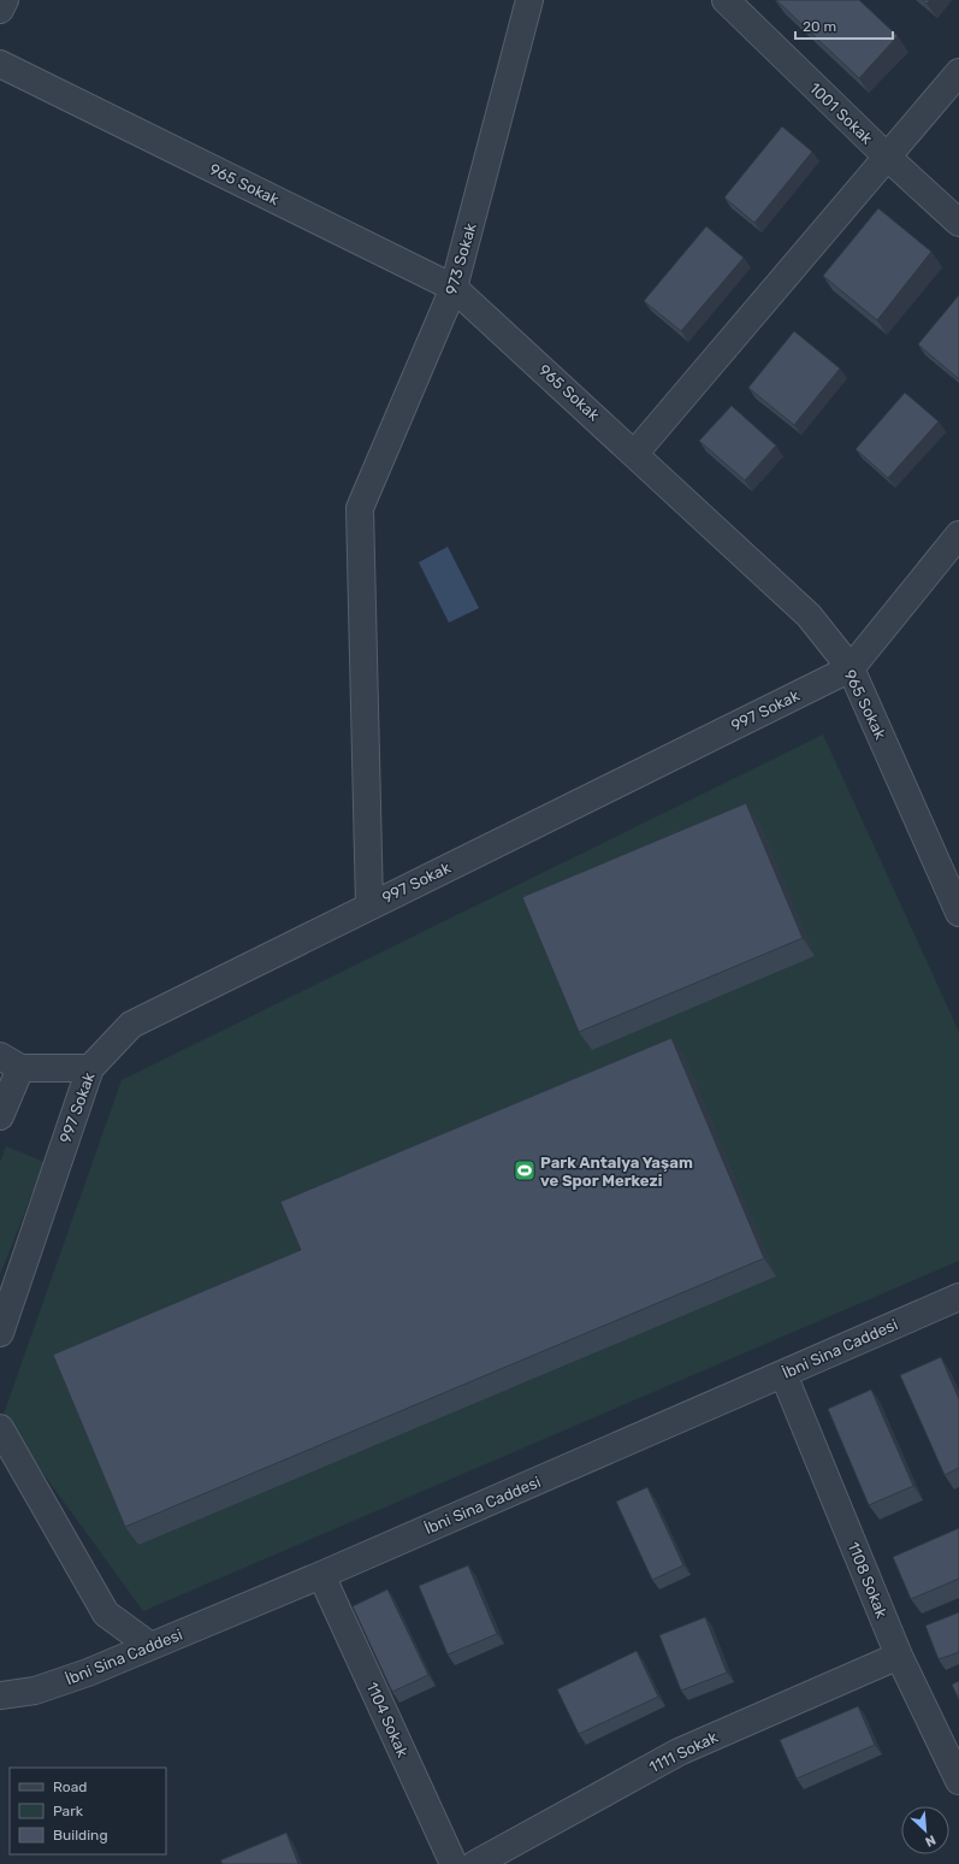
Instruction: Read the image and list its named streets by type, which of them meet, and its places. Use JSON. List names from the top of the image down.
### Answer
{
  "streets": {
    "street": [
      "1001 Sokak",
      "965 Sokak",
      "973 Sokak",
      "997 Sokak",
      "İbni Sina Caddesi",
      "1108 Sokak",
      "1104 Sokak",
      "1111 Sokak"
    ]
  },
  "crossings": [
    ["965 Sokak", "973 Sokak"],
    ["965 Sokak", "997 Sokak"],
    ["973 Sokak", "997 Sokak"],
    ["İbni Sina Caddesi", "1108 Sokak"],
    ["İbni Sina Caddesi", "1104 Sokak"],
    ["1108 Sokak", "1111 Sokak"]
  ],
  "places": {
    "sports": ["Park Antalya Yaşam ve Spor Merkezi"]
  },
  "legend": ["Road", "Park", "Building"],
  "scale_bar": "20 m",
  "north": "bottom right"
}
